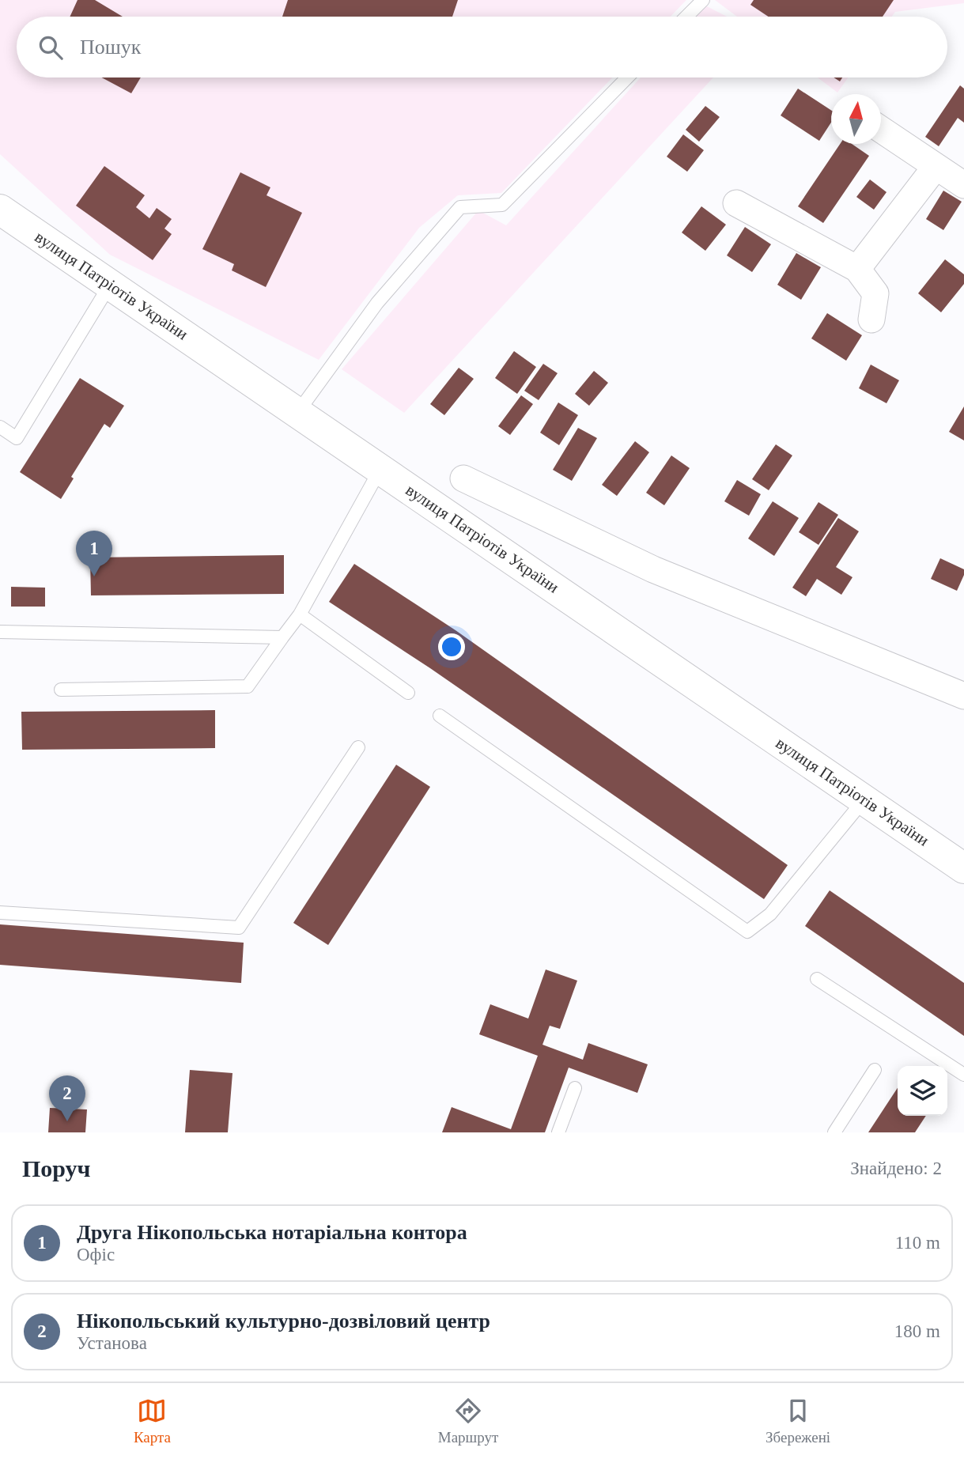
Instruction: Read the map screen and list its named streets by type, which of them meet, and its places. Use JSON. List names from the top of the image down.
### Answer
{
  "streets": {
    "main road": ["вулиця Патріотів України"]
  },
  "north": "top",
  "page": {
    "search": "Пошук",
    "pins": ["1", "2"],
    "heading": ["Поруч", "Знайдено: 2"],
    "list": [
      {
        "mark": "1",
        "name": "Друга Нікопольська нотаріальна контора",
        "note": "Офіс",
        "value": "110 m"
      },
      {
        "mark": "2",
        "name": "Нікопольський культурно-дозвіловий центр",
        "note": "Установа",
        "value": "180 m"
      }
    ],
    "nav": ["Карта", "Маршрут", "Збережені"]
  }
}
